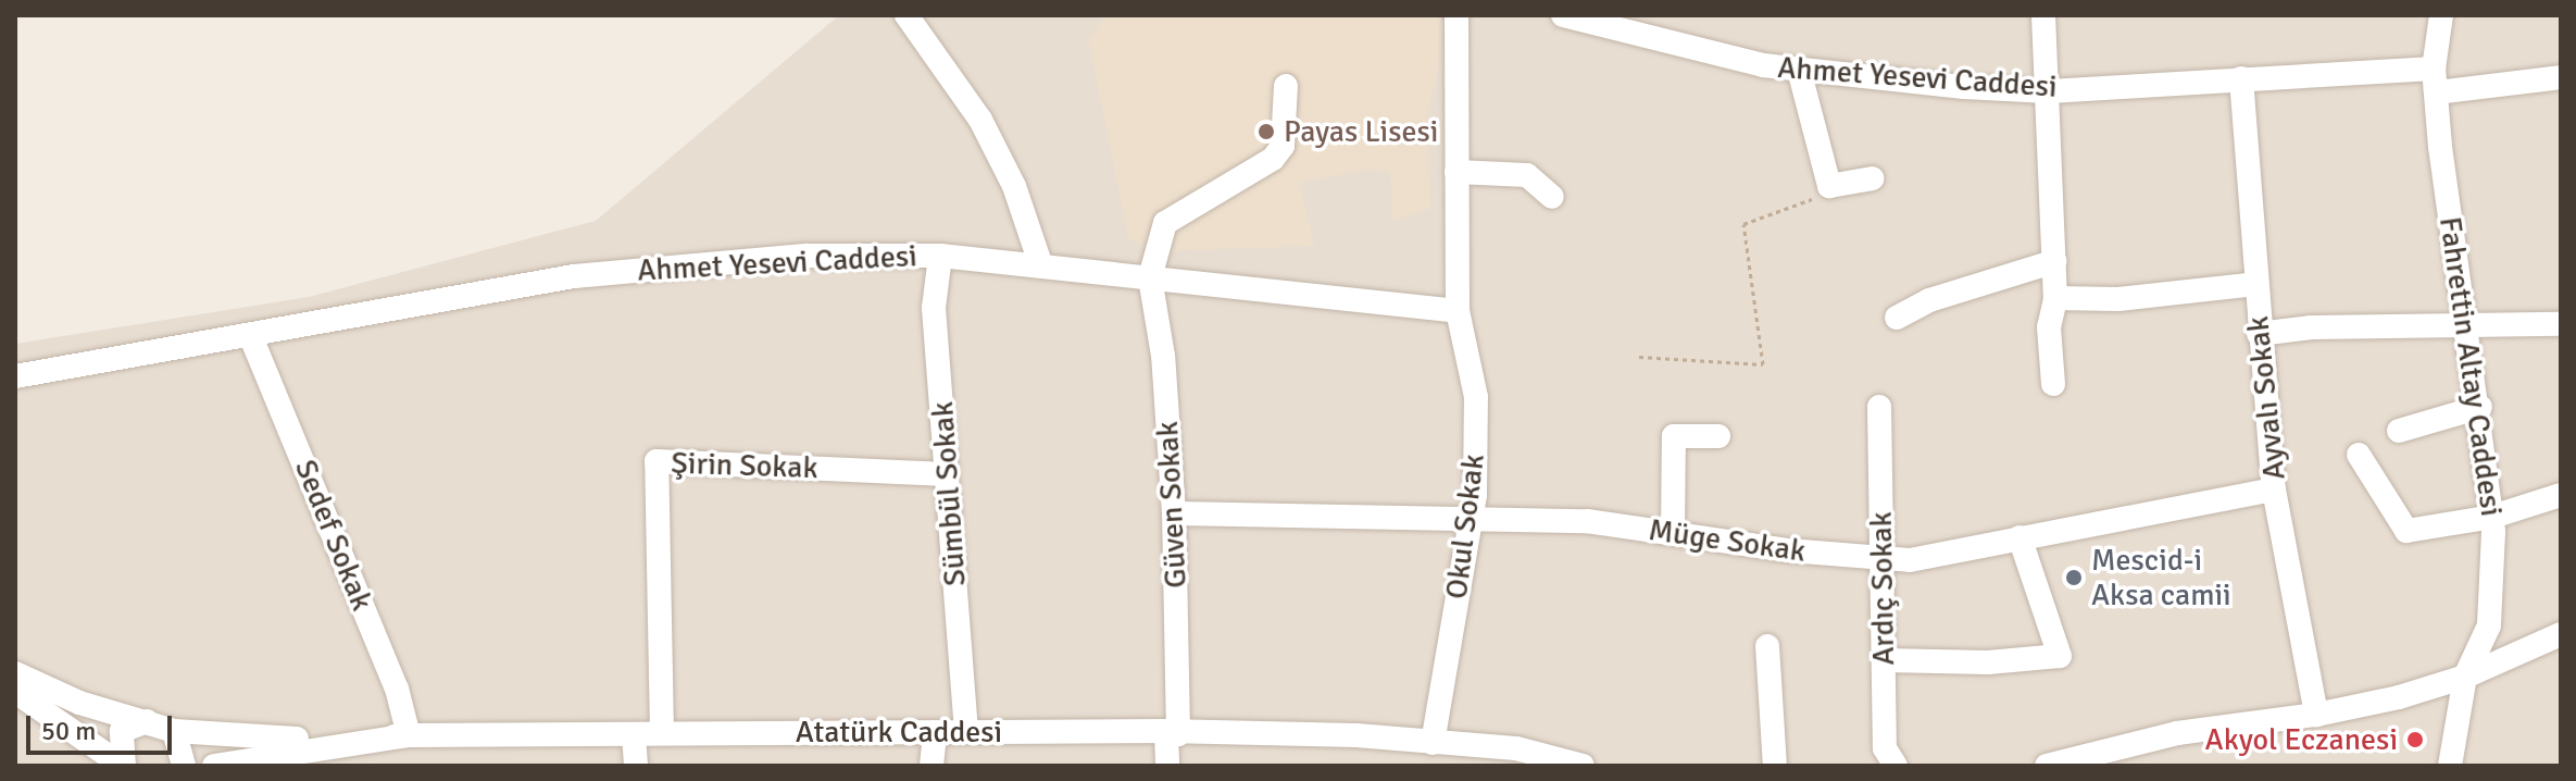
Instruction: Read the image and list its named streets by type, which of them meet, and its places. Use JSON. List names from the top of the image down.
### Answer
{
  "streets": {
    "street": [
      "Ahmet Yesevi Caddesi",
      "Fahrettin Altay Caddesi",
      "Ayvalı Sokak",
      "Şirin Sokak",
      "Sümbül Sokak",
      "Güven Sokak",
      "Okul Sokak",
      "Sedef Sokak",
      "Müge Sokak",
      "Ardıç Sokak",
      "Atatürk Caddesi"
    ]
  },
  "crossings": [
    ["Ahmet Yesevi Caddesi", "Fahrettin Altay Caddesi"],
    ["Ahmet Yesevi Caddesi", "Ayvalı Sokak"],
    ["Ahmet Yesevi Caddesi", "Sümbül Sokak"],
    ["Ahmet Yesevi Caddesi", "Güven Sokak"],
    ["Ahmet Yesevi Caddesi", "Okul Sokak"],
    ["Ahmet Yesevi Caddesi", "Sedef Sokak"],
    ["Ayvalı Sokak", "Müge Sokak"],
    ["Şirin Sokak", "Sümbül Sokak"],
    ["Şirin Sokak", "Atatürk Caddesi"],
    ["Sümbül Sokak", "Atatürk Caddesi"],
    ["Güven Sokak", "Müge Sokak"],
    ["Güven Sokak", "Atatürk Caddesi"],
    ["Okul Sokak", "Müge Sokak"],
    ["Okul Sokak", "Atatürk Caddesi"],
    ["Sedef Sokak", "Atatürk Caddesi"],
    ["Müge Sokak", "Ardıç Sokak"]
  ],
  "places": ["Payas Lisesi", "Mescid-i Aksa camii", "Akyol Eczanesi"],
  "scale_bar": "50 m"
}
